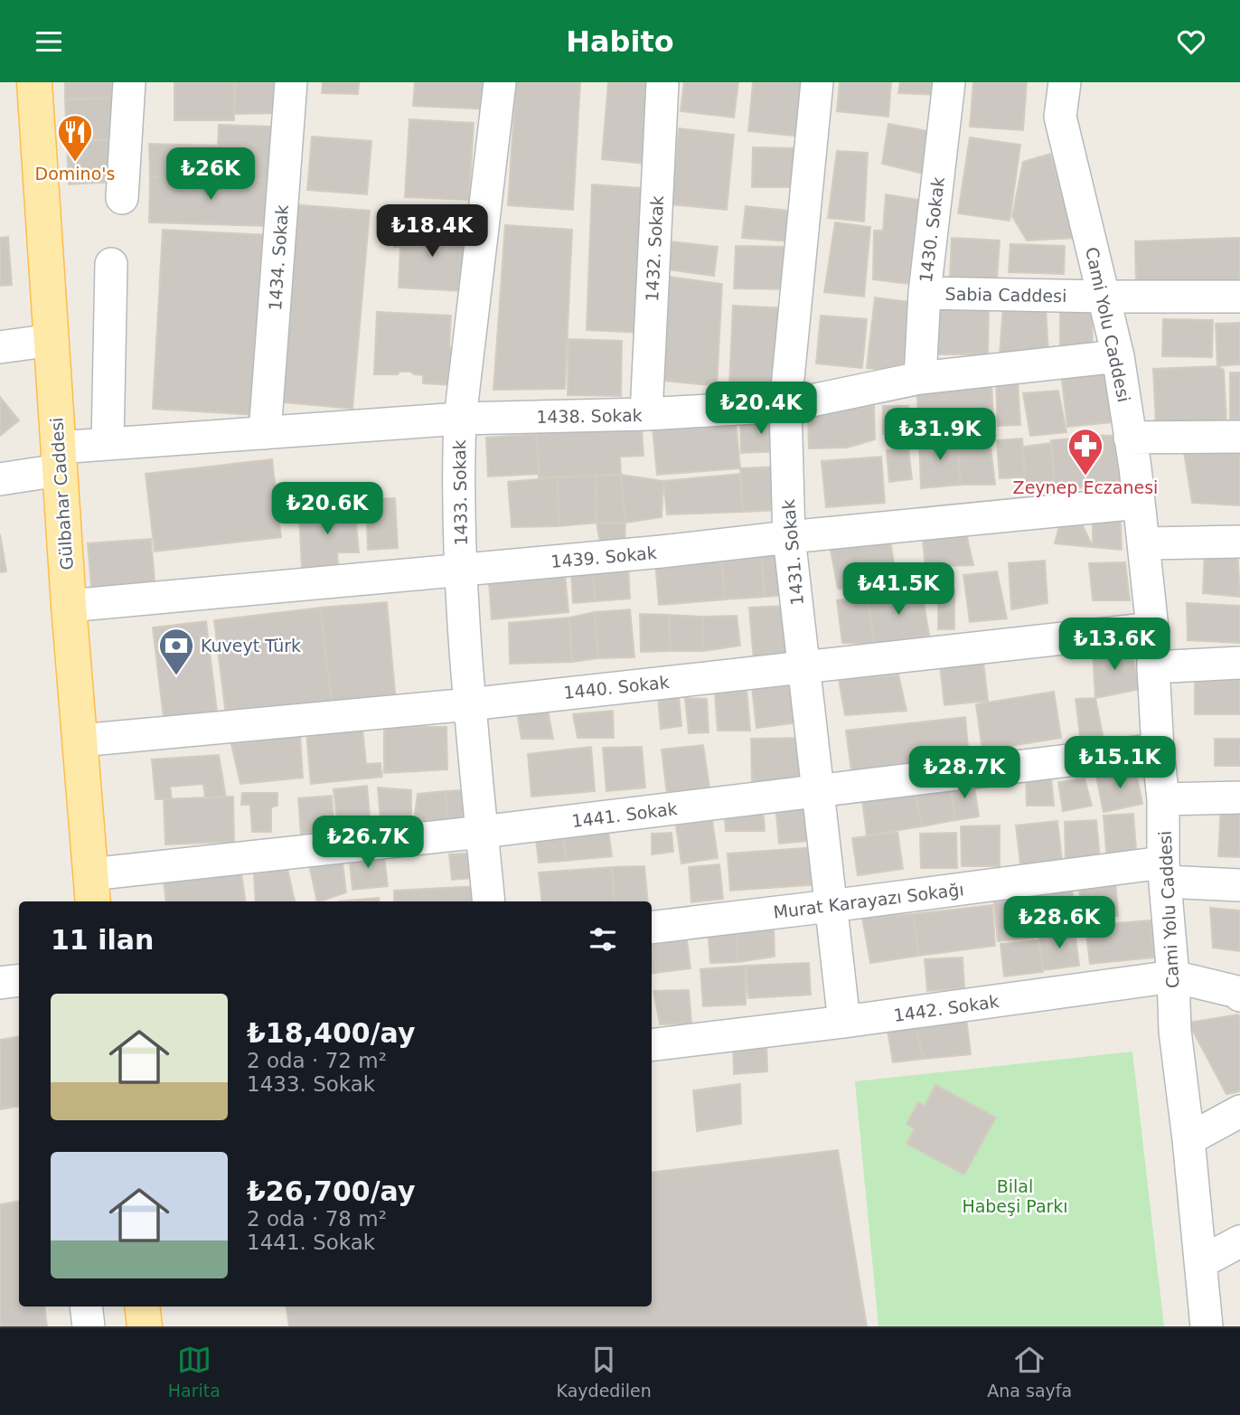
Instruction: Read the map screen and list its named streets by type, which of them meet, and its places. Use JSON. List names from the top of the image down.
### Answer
{
  "streets": {
    "main road": ["Gülbahar Caddesi"],
    "street": [
      "1430. Sokak",
      "1432. Sokak",
      "1434. Sokak",
      "Sabia Caddesi",
      "Cami Yolu Caddesi",
      "1438. Sokak",
      "1433. Sokak",
      "1431. Sokak",
      "1439. Sokak",
      "1440. Sokak",
      "1441. Sokak",
      "Murat Karayazı Sokağı",
      "1442. Sokak"
    ]
  },
  "crossings": [
    ["1430. Sokak", "Sabia Caddesi"],
    ["1430. Sokak", "1438. Sokak"],
    ["1432. Sokak", "1438. Sokak"],
    ["1434. Sokak", "1438. Sokak"],
    ["Sabia Caddesi", "Cami Yolu Caddesi"],
    ["Cami Yolu Caddesi", "1438. Sokak"],
    ["Cami Yolu Caddesi", "1439. Sokak"],
    ["Cami Yolu Caddesi", "1440. Sokak"],
    ["Cami Yolu Caddesi", "1441. Sokak"],
    ["Cami Yolu Caddesi", "Murat Karayazı Sokağı"],
    ["Cami Yolu Caddesi", "1442. Sokak"],
    ["1438. Sokak", "1433. Sokak"],
    ["1438. Sokak", "Gülbahar Caddesi"],
    ["1438. Sokak", "1431. Sokak"],
    ["1433. Sokak", "1439. Sokak"],
    ["1433. Sokak", "1440. Sokak"],
    ["1433. Sokak", "1441. Sokak"],
    ["Gülbahar Caddesi", "1439. Sokak"],
    ["Gülbahar Caddesi", "1440. Sokak"],
    ["Gülbahar Caddesi", "1441. Sokak"],
    ["1431. Sokak", "1439. Sokak"],
    ["1431. Sokak", "1440. Sokak"],
    ["1431. Sokak", "1441. Sokak"],
    ["1431. Sokak", "Murat Karayazı Sokağı"],
    ["1431. Sokak", "1442. Sokak"]
  ],
  "parks": ["Bilal Habeşi Parkı"],
  "places": {
    "restaurant": ["Domino's"],
    "pharmacy": ["Zeynep Eczanesi"],
    "bank": ["Kuveyt Türk"]
  },
  "page": {
    "header": "Habito",
    "price": [
      "₺26K",
      "₺18.4K",
      "₺20.4K",
      "₺31.9K",
      "₺20.6K",
      "₺41.5K",
      "₺13.6K",
      "₺15.1K",
      "₺28.7K",
      "₺26.7K",
      "₺28.6K"
    ],
    "heading": "11 ilan",
    "list": [
      {
        "name": "₺18,400/ay",
        "note": "2 oda · 72 m² · 1433. Sokak"
      },
      {
        "name": "₺26,700/ay",
        "note": "2 oda · 78 m² · 1441. Sokak"
      }
    ],
    "tabs": ["Harita", "Kaydedilen", "Ana sayfa"]
  }
}
